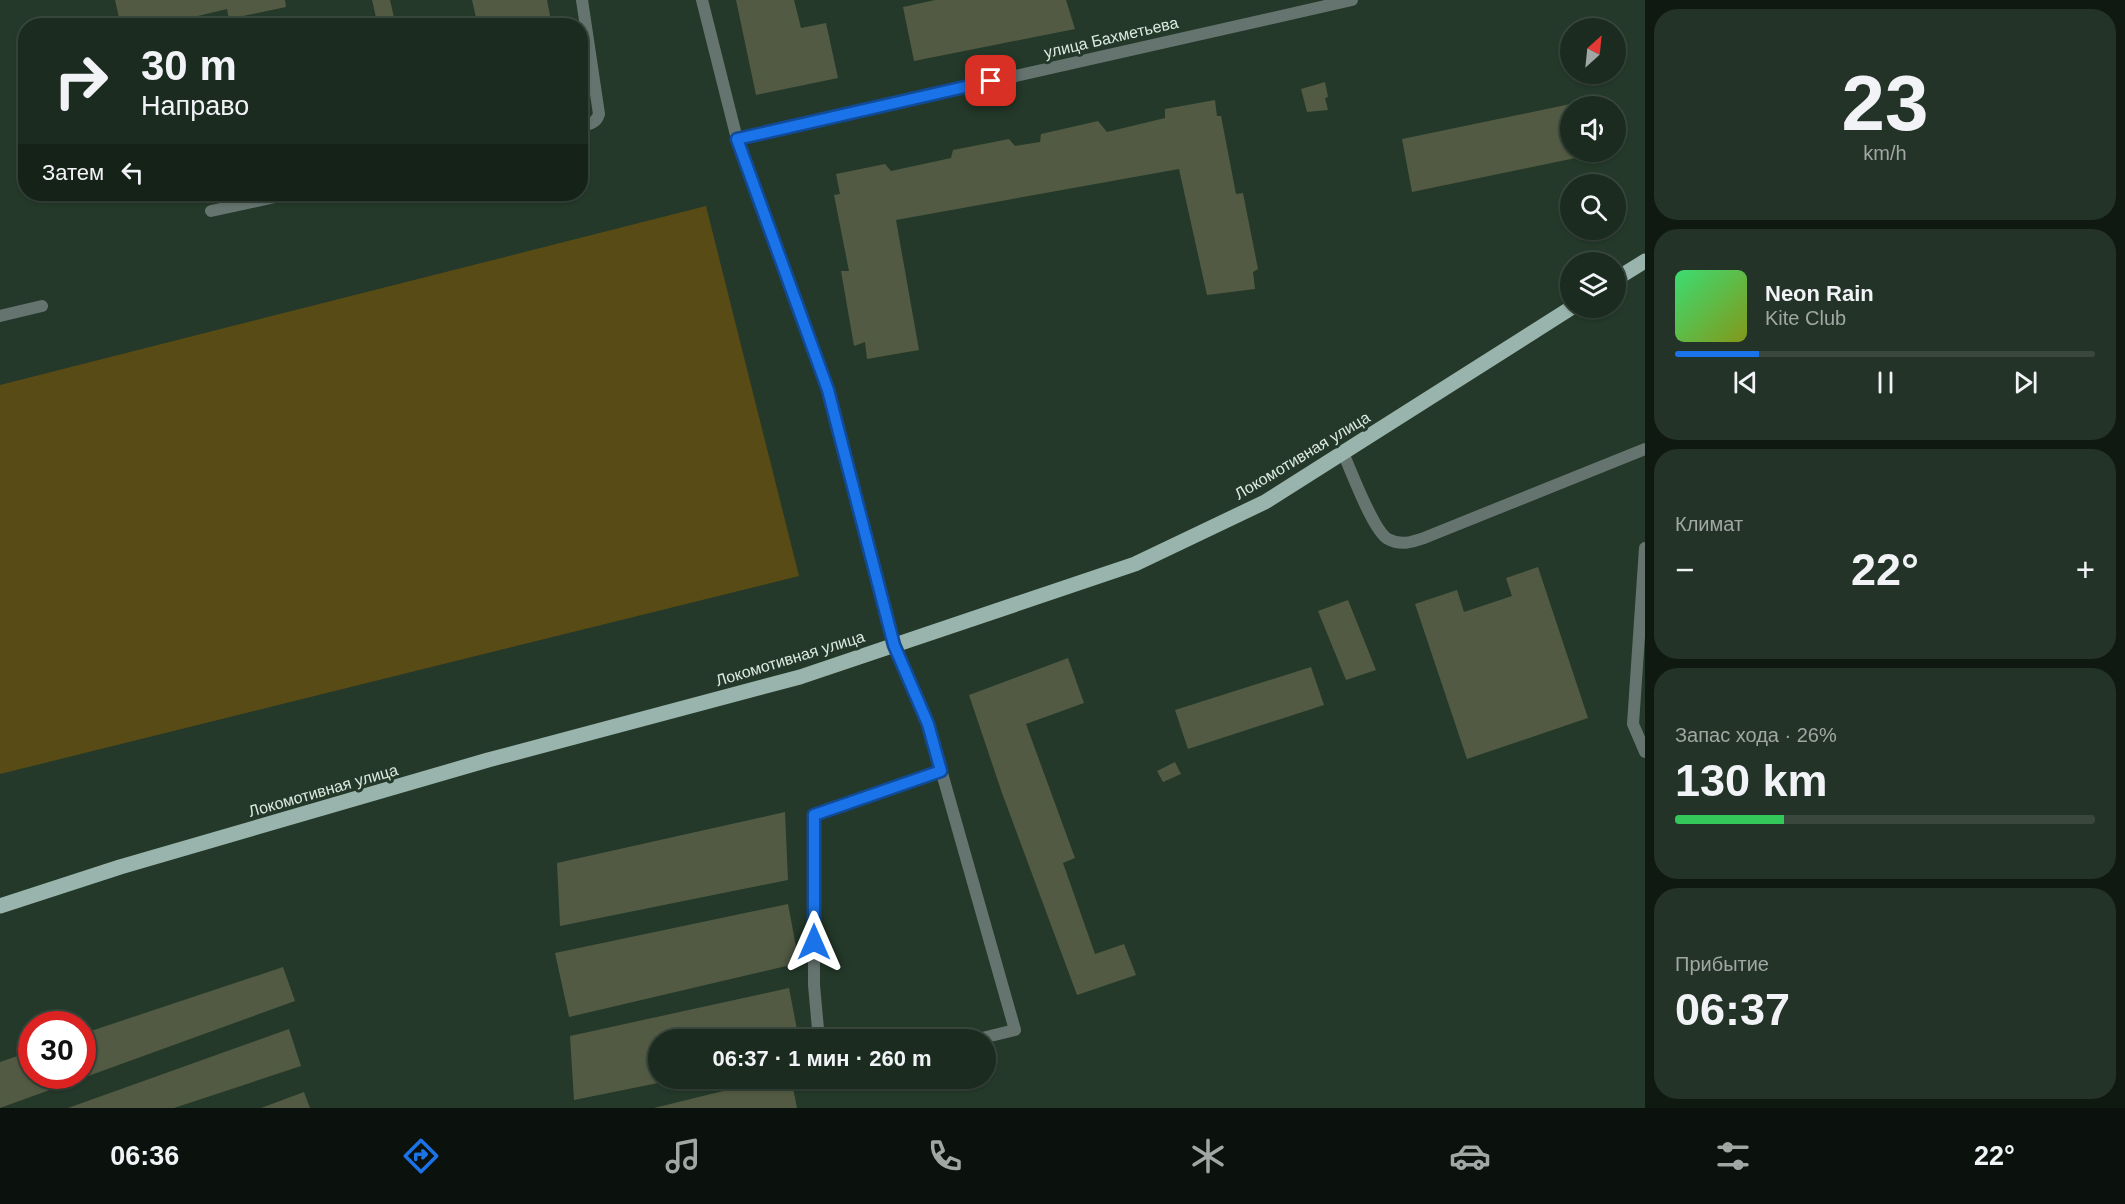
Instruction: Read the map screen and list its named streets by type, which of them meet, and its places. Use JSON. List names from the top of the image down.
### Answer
{
  "streets": {
    "main road": ["Локомотивная улица"],
    "street": ["улица Бахметьева"]
  },
  "north": "top right",
  "page": {
    "tile": [
      ["23", "km/h"],
      "Климат",
      ["Запас хода · 26%", "130 km"],
      ["Прибытие", "06:37"]
    ],
    "turn": ["30 m", "Направо"],
    "then": "Затем",
    "song": ["Neon Rain", "Kite Club"],
    "heat": ["−", "22°", "+"],
    "limit": "30",
    "trip": "06:37 · 1 мин · 260 m",
    "tabs": ["06:36", "22°"]
  }
}
